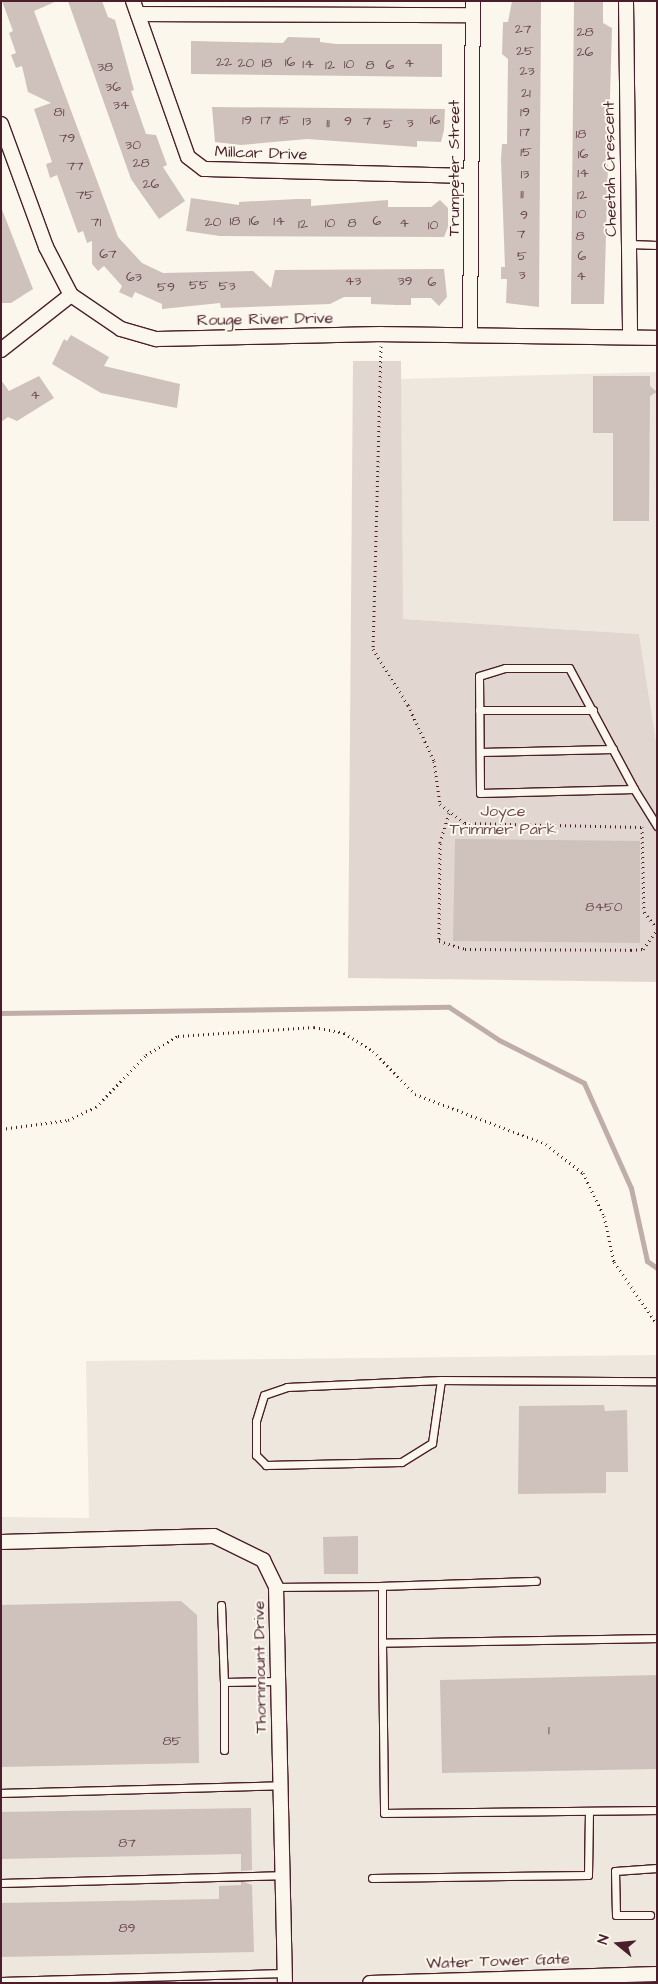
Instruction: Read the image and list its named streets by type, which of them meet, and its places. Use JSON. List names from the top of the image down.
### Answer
{
  "streets": {
    "street": [
      "Millcar Drive",
      "Trumpeter Street",
      "Cheetah Crescent",
      "Rouge River Drive",
      "Thornmount Drive",
      "Water Tower Gate"
    ]
  },
  "crossings": [
    ["Millcar Drive", "Trumpeter Street"],
    ["Trumpeter Street", "Rouge River Drive"],
    ["Cheetah Crescent", "Rouge River Drive"]
  ],
  "parks": ["Joyce Trimmer Park"],
  "house_numbers": [
    "27",
    "28",
    "25",
    "26",
    "22",
    "16",
    "20",
    "18",
    "4",
    "14",
    "10",
    "12",
    "8",
    "6",
    "38",
    "23",
    "36",
    "21",
    "34",
    "81",
    "19",
    "19",
    "17",
    "15",
    "16",
    "13",
    "9",
    "7",
    "11",
    "3",
    "5",
    "17",
    "18",
    "79",
    "30",
    "15",
    "16",
    "28",
    "77",
    "14",
    "13",
    "26",
    "11",
    "75",
    "12",
    "10",
    "9",
    "18",
    "16",
    "14",
    "6",
    "71",
    "20",
    "10",
    "8",
    "4",
    "12",
    "10",
    "7",
    "8",
    "67",
    "5",
    "6",
    "3",
    "4",
    "63",
    "43",
    "39",
    "6",
    "55",
    "53",
    "59",
    "4",
    "8450",
    "1",
    "85",
    "87",
    "89"
  ],
  "north": "left"
}
